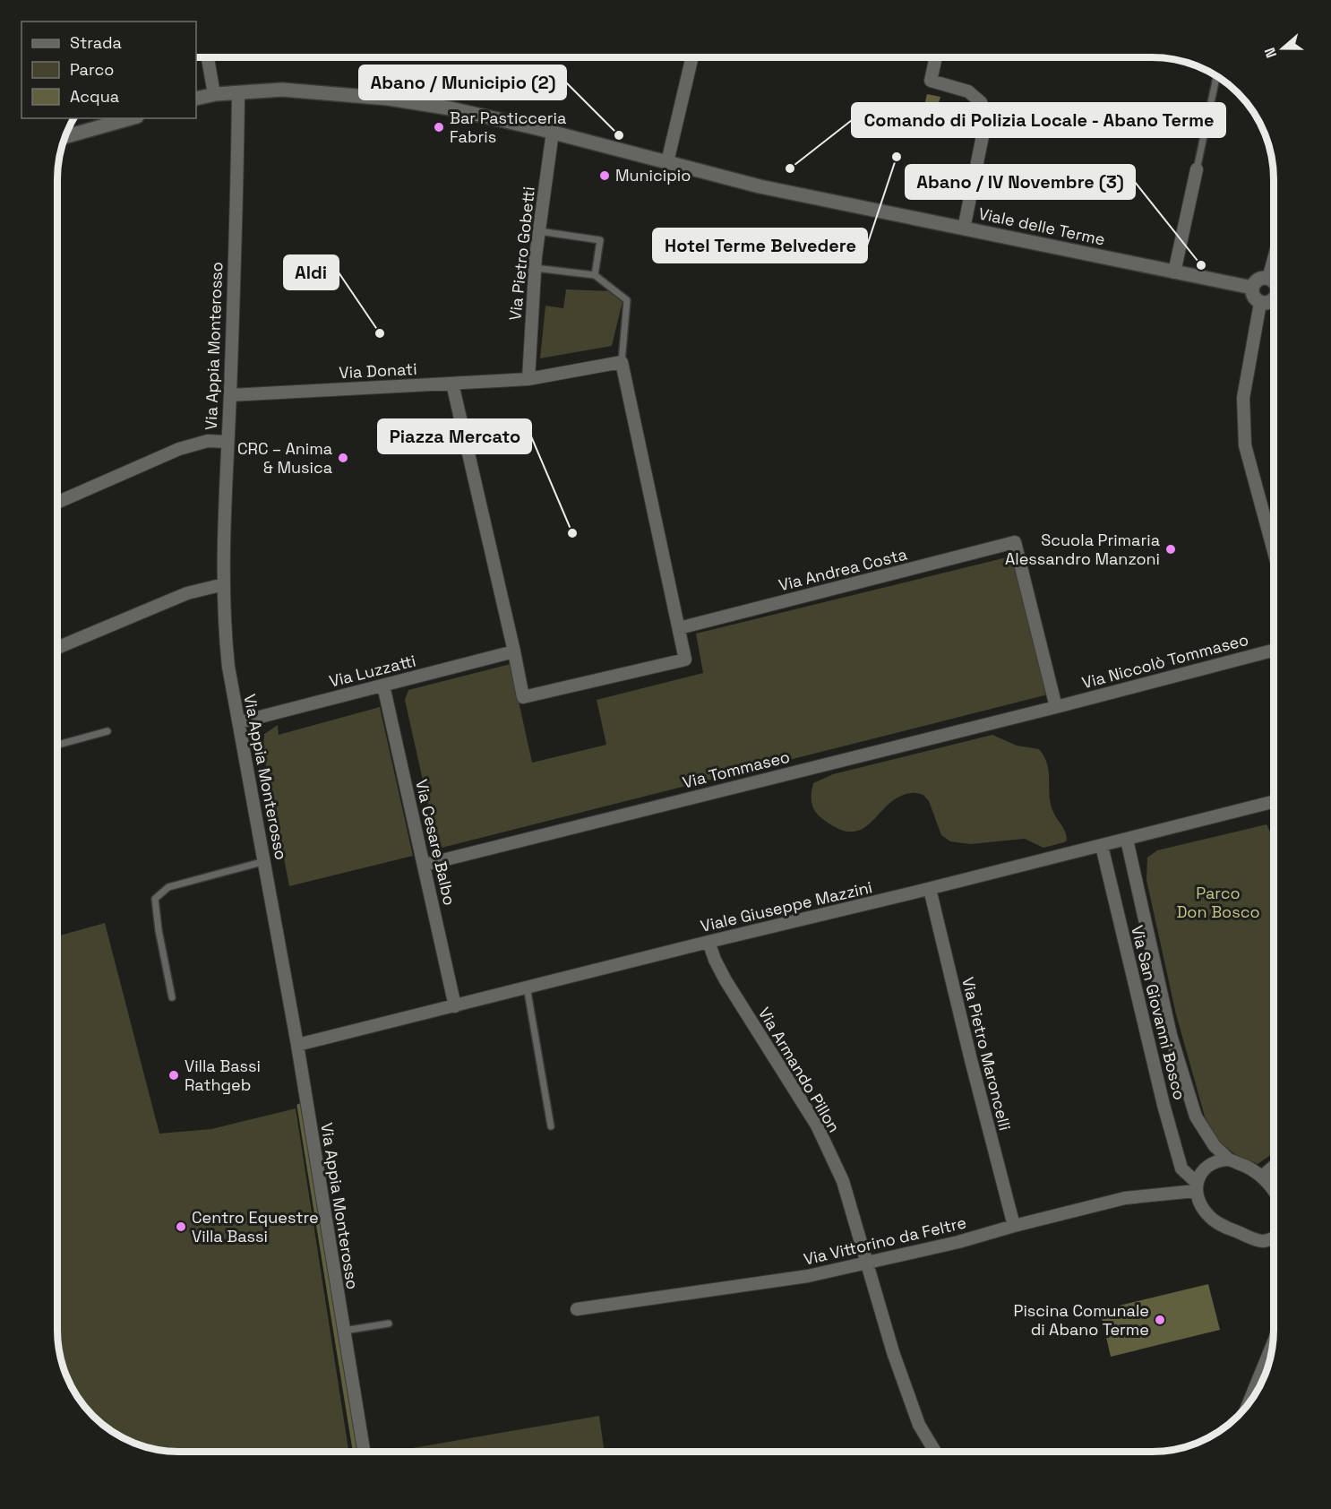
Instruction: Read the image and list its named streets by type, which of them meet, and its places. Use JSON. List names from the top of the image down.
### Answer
{
  "streets": {
    "street": [
      "Viale delle Terme",
      "Via Pietro Gobetti",
      "Via Appia Monterosso",
      "Via Donati",
      "Via Andrea Costa",
      "Via Niccolò Tommaseo",
      "Via Luzzatti",
      "Via Tommaseo",
      "Via Cesare Balbo",
      "Viale Giuseppe Mazzini",
      "Via San Giovanni Bosco",
      "Via Pietro Maroncelli",
      "Via Armando Pillon",
      "Via Vittorino da Feltre"
    ]
  },
  "crossings": [
    ["Viale delle Terme", "Via Pietro Gobetti"],
    ["Viale delle Terme", "Via Appia Monterosso"],
    ["Via Pietro Gobetti", "Via Donati"],
    ["Via Appia Monterosso", "Via Donati"],
    ["Via Appia Monterosso", "Via Luzzatti"],
    ["Via Appia Monterosso", "Viale Giuseppe Mazzini"],
    ["Via Andrea Costa", "Via Niccolò Tommaseo"],
    ["Via Andrea Costa", "Via Tommaseo"],
    ["Via Niccolò Tommaseo", "Via Tommaseo"],
    ["Via Luzzatti", "Via Cesare Balbo"],
    ["Via Tommaseo", "Via Cesare Balbo"],
    ["Via Cesare Balbo", "Viale Giuseppe Mazzini"],
    ["Viale Giuseppe Mazzini", "Via San Giovanni Bosco"],
    ["Viale Giuseppe Mazzini", "Via Pietro Maroncelli"],
    ["Viale Giuseppe Mazzini", "Via Armando Pillon"],
    ["Via San Giovanni Bosco", "Via Vittorino da Feltre"],
    ["Via Pietro Maroncelli", "Via Vittorino da Feltre"],
    ["Via Armando Pillon", "Via Vittorino da Feltre"]
  ],
  "parks": ["Parco Don Bosco"],
  "places": [
    "Bar Pasticceria Fabris",
    "Abano / Municipio (2)",
    "Hotel Terme Belvedere",
    "Comando di Polizia Locale - Abano Terme",
    "Municipio",
    "Abano / IV Novembre (3)",
    "Aldi",
    "CRC – Anima & Musica",
    "Piazza Mercato",
    "Scuola Primaria Alessandro Manzoni",
    "Villa Bassi Rathgeb",
    "Centro Equestre Villa Bassi",
    "Piscina Comunale di Abano Terme"
  ],
  "legend": ["Strada", "Parco", "Acqua"],
  "north": "left"
}
